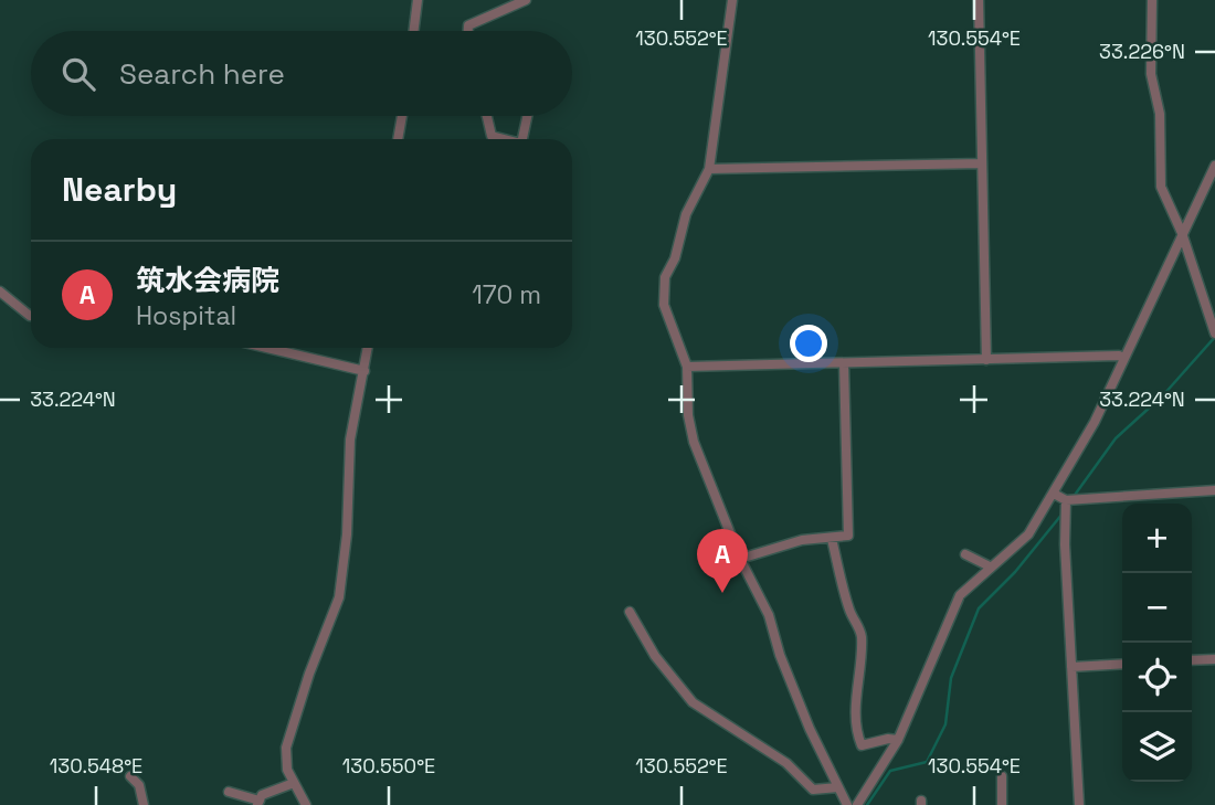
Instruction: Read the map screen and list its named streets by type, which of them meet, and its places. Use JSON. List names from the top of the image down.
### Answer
{
  "page": {
    "search": "Search here",
    "heading": "Nearby",
    "list": [
      {
        "mark": "A",
        "name": "筑水会病院",
        "note": "Hospital",
        "value": "170 m"
      }
    ],
    "map_buttons": ["+", "−"],
    "pins": "A"
  },
  "coordinates": [
    "130.552°E",
    "130.554°E",
    "33.226°N",
    "33.224°N",
    "130.548°E",
    "130.550°E"
  ]
}
